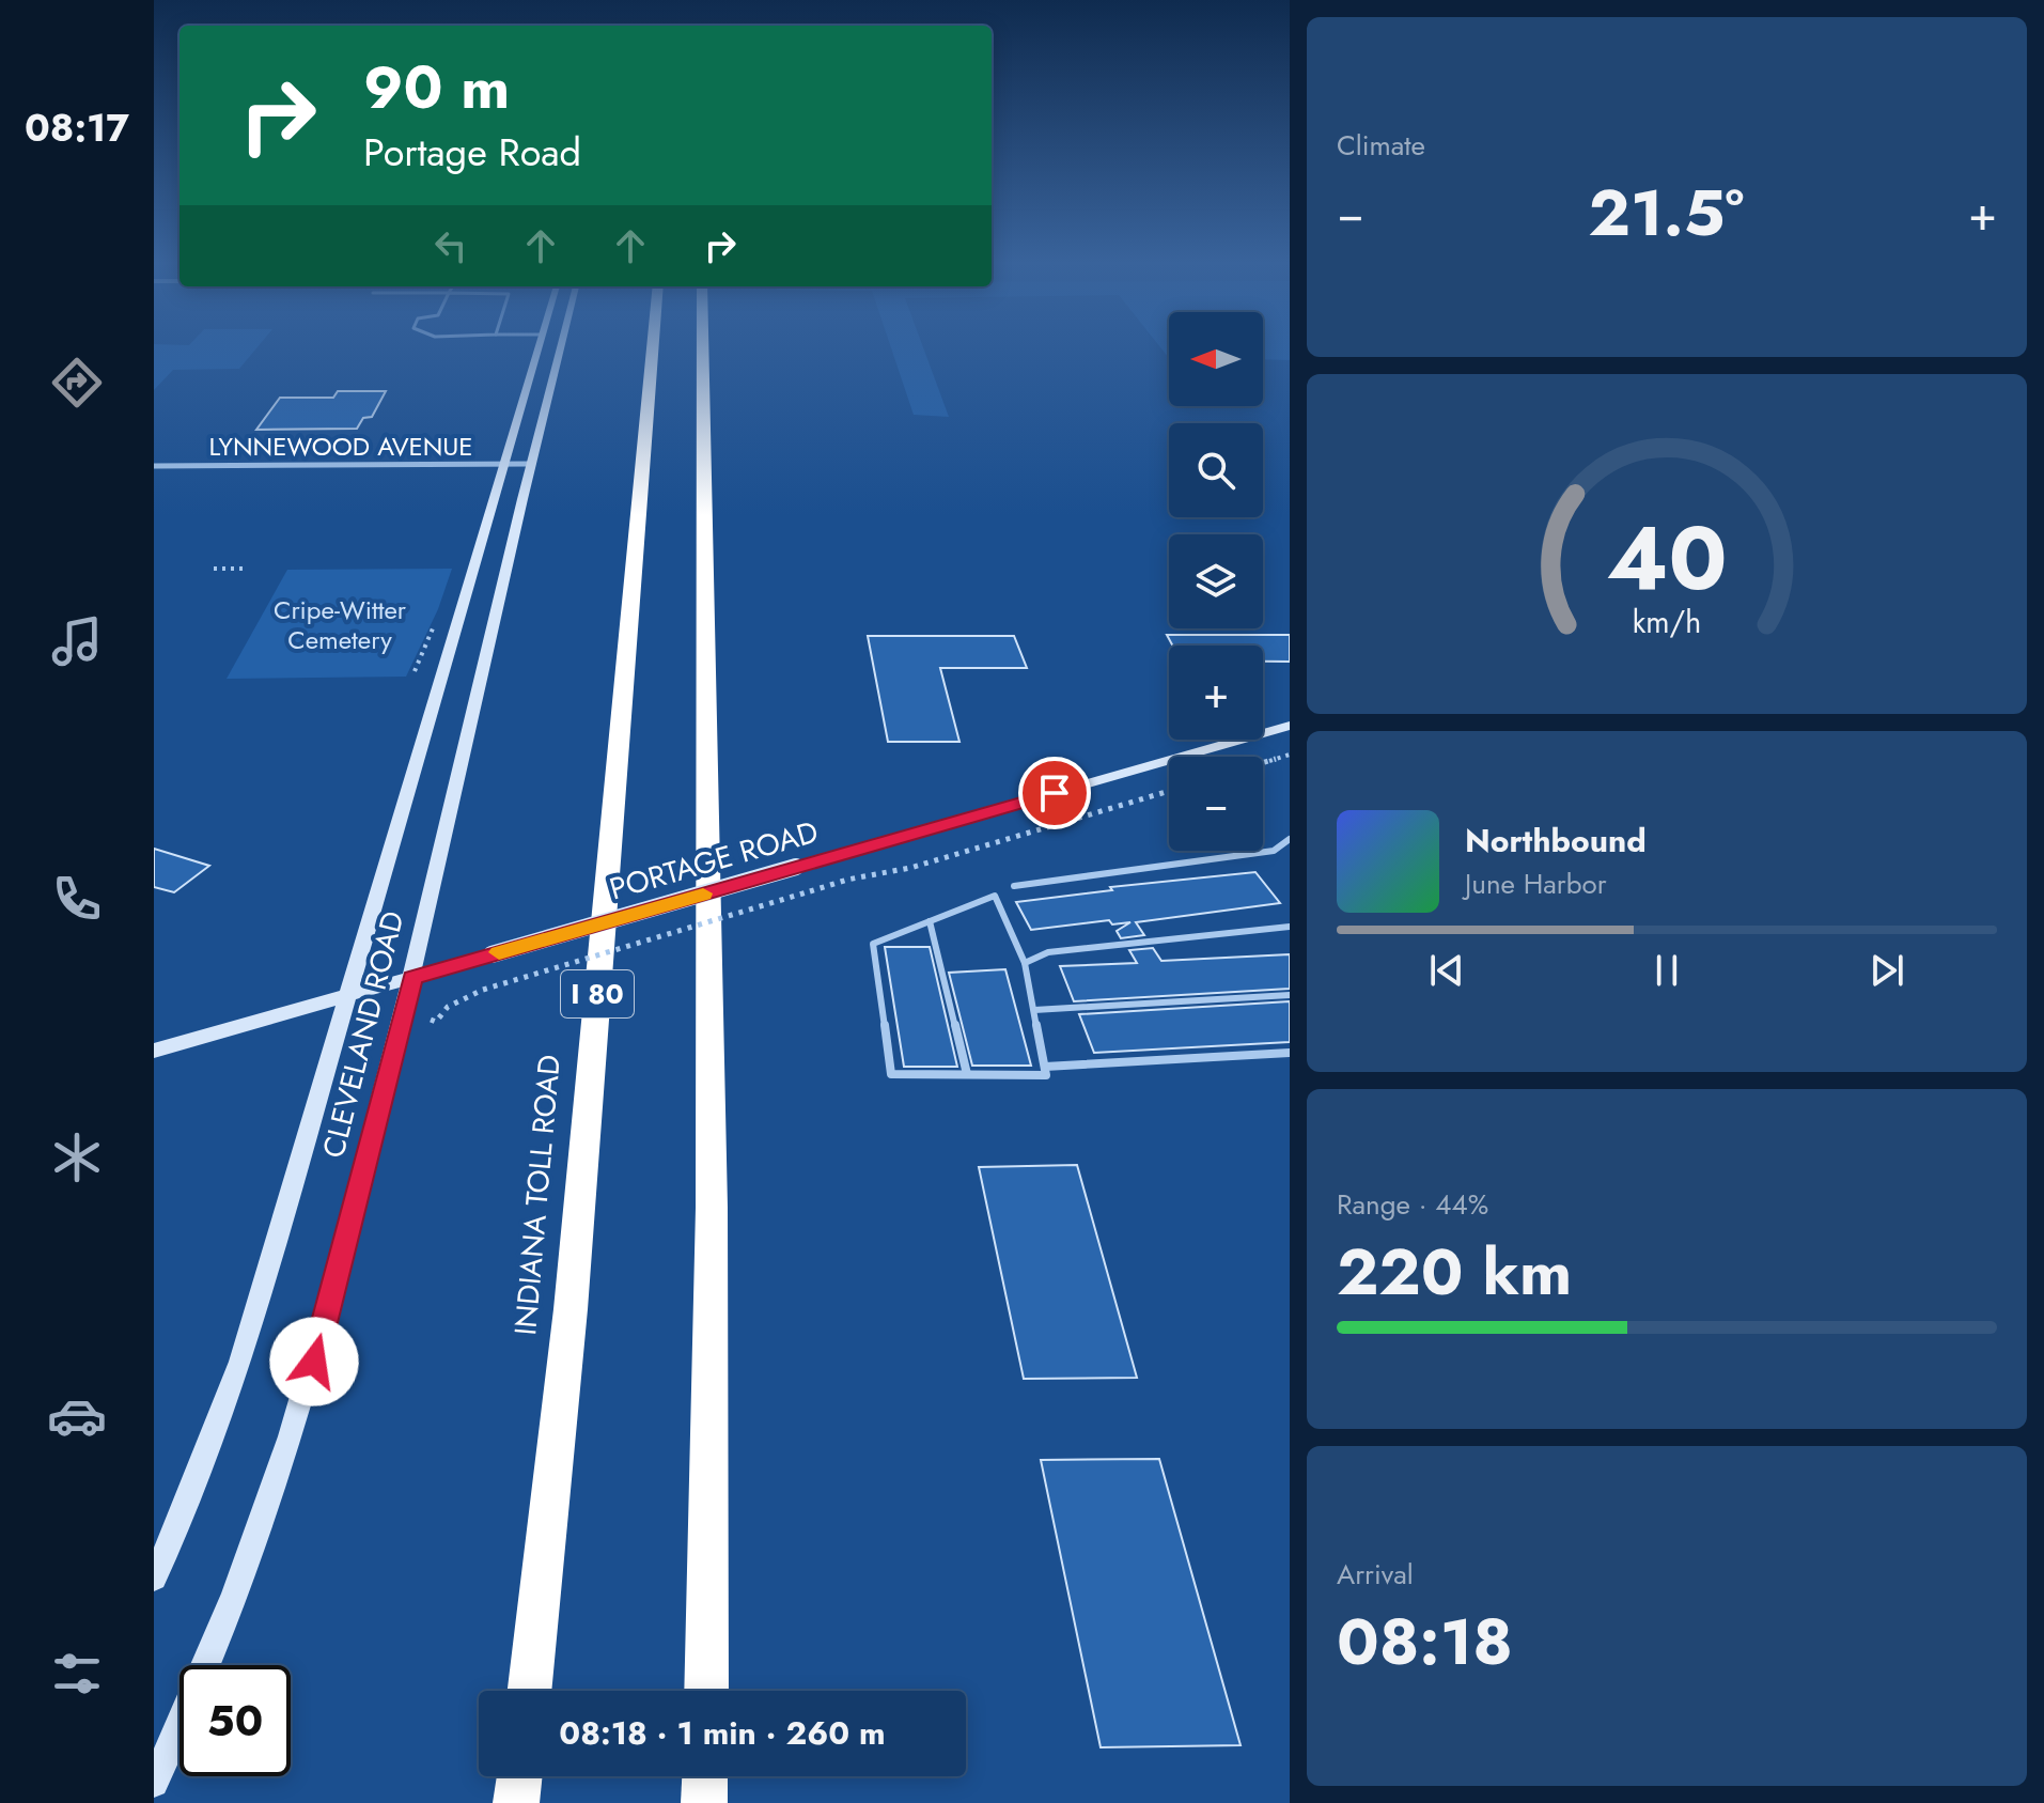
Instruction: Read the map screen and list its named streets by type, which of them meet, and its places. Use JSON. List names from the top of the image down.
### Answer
{
  "streets": {
    "highway": ["I 80", "INDIANA TOLL ROAD"],
    "main road": ["PORTAGE ROAD", "CLEVELAND ROAD"],
    "street": ["LYNNEWOOD AVENUE"]
  },
  "crossings": [
    ["LYNNEWOOD AVENUE", "CLEVELAND ROAD"],
    ["PORTAGE ROAD", "CLEVELAND ROAD"]
  ],
  "parks": ["Cripe-Witter Cemetery"],
  "north": "left",
  "page": {
    "tabs": "08:17",
    "tile": [
      "Climate",
      ["Range · 44%", "220 km"],
      ["Arrival", "08:18"]
    ],
    "turn": ["90 m", "Portage Road"],
    "heat": ["−", "21.5°", "+"],
    "map_buttons": ["+", "−"],
    "song": ["Northbound", "June Harbor"],
    "limit": "50",
    "trip": "08:18 · 1 min · 260 m",
    "gauge": ["40", "km/h"]
  }
}
